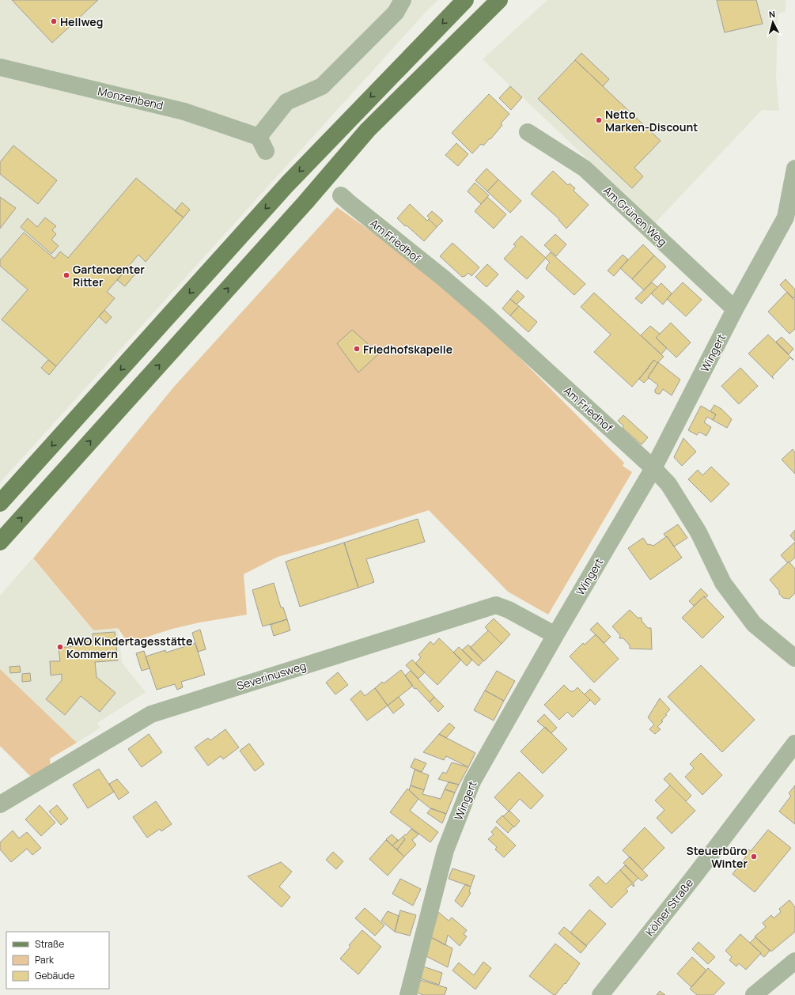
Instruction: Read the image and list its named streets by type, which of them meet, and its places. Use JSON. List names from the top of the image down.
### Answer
{
  "streets": {
    "street": [
      "Monzenbend",
      "Am Grünen Weg",
      "Am Friedhof",
      "Wingert",
      "Severinusweg",
      "Kölner Straße"
    ]
  },
  "crossings": [
    ["Am Grünen Weg", "Wingert"],
    ["Am Friedhof", "Wingert"],
    ["Wingert", "Severinusweg"]
  ],
  "places": [
    "Hellweg",
    "Netto Marken-Discount",
    "Gartencenter Ritter",
    "Friedhofskapelle",
    "AWO Kindertagesstätte Kommern",
    "Steuerbüro Winter"
  ],
  "legend": ["Straße", "Park", "Gebäude"],
  "north": "top"
}
